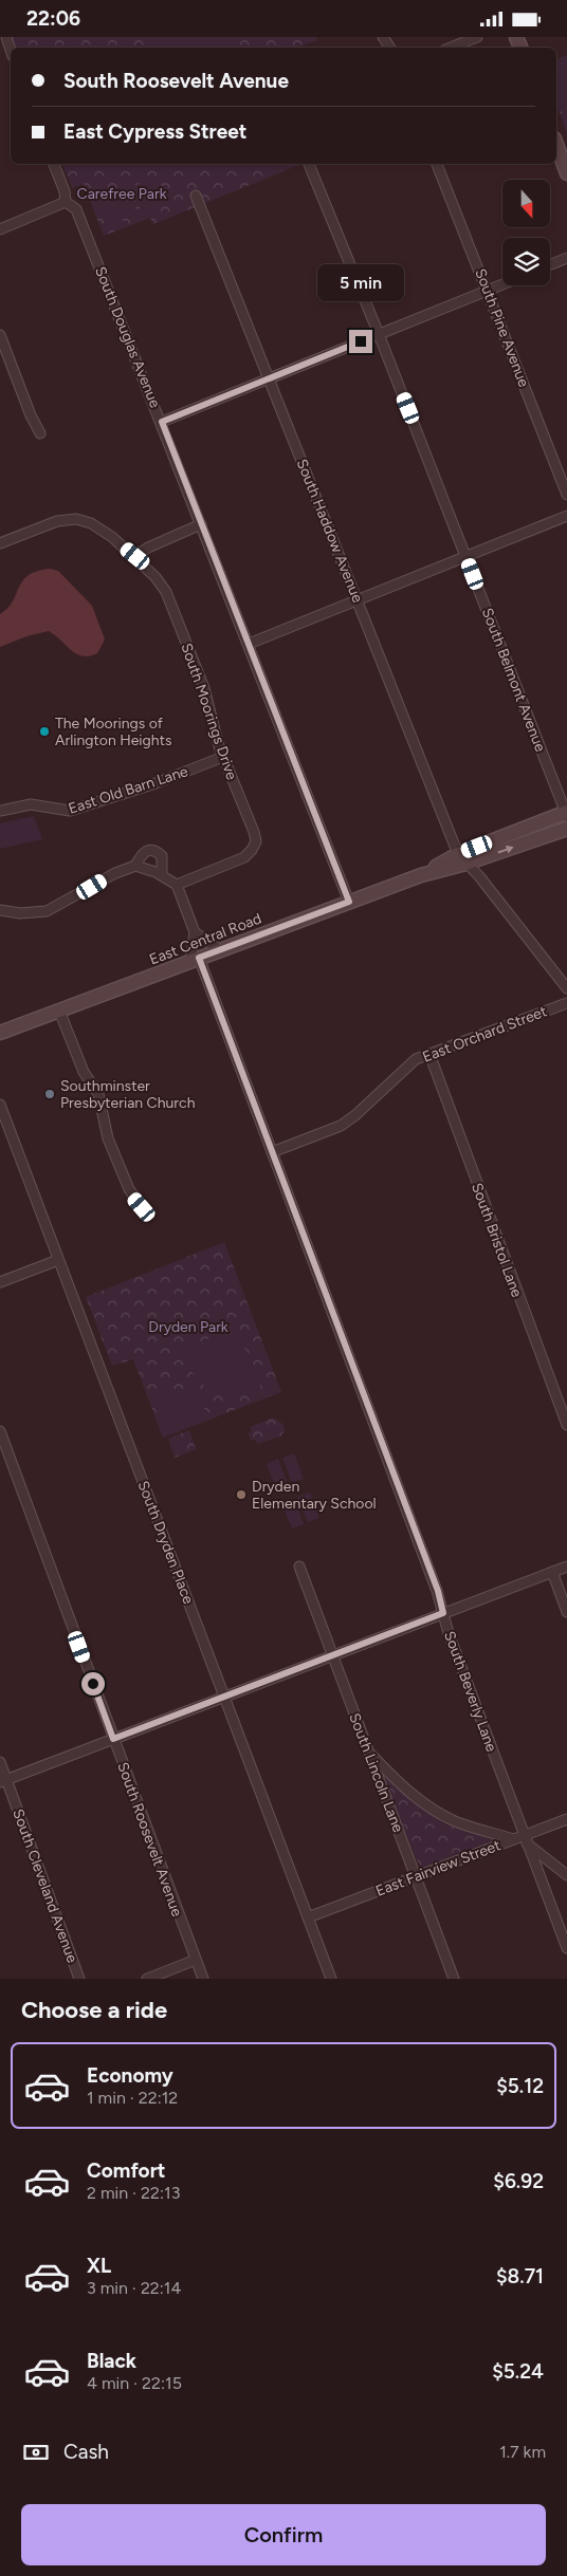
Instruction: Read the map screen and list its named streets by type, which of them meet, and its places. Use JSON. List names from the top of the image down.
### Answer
{
  "streets": {
    "main road": ["East Central Road"],
    "street": [
      "South Pine Avenue",
      "South Douglas Avenue",
      "South Haddow Avenue",
      "South Belmont Avenue",
      "South Moorings Drive",
      "East Old Barn Lane",
      "East Orchard Street",
      "South Bristol Lane",
      "South Dryden Place",
      "South Beverly Lane",
      "South Lincoln Lane",
      "South Roosevelt Avenue",
      "East Fairview Street",
      "South Cleveland Avenue"
    ]
  },
  "crossings": [
    ["South Douglas Avenue", "East Central Road"],
    ["South Haddow Avenue", "East Central Road"],
    ["South Belmont Avenue", "East Central Road"],
    ["South Moorings Drive", "East Old Barn Lane"],
    ["East Central Road", "South Beverly Lane"],
    ["East Orchard Street", "South Bristol Lane"],
    ["East Orchard Street", "South Beverly Lane"],
    ["South Dryden Place", "East Fairview Street"],
    ["South Lincoln Lane", "East Fairview Street"]
  ],
  "parks": ["Carefree Park", "Dryden Park"],
  "places": ["The Moorings of Arlington Heights", "Southminster Presbyterian Church", "Dryden Elementary School"],
  "north": "bottom",
  "page": {
    "status": "22:06",
    "banner": ["South Roosevelt Avenue", "East Cypress Street"],
    "bubble": "5 min",
    "heading": "Choose a ride",
    "list": [
      {
        "name": "Economy",
        "note": "1 min · 22:12",
        "value": "$5.12"
      },
      {
        "name": "Comfort",
        "note": "2 min · 22:13",
        "value": "$6.92"
      },
      {
        "name": "XL",
        "note": "3 min · 22:14",
        "value": "$8.71"
      },
      {
        "name": "Black",
        "note": "4 min · 22:15",
        "value": "$5.24"
      }
    ],
    "pay": ["Cash", "1.7 km"],
    "buttons": "Confirm"
  }
}
